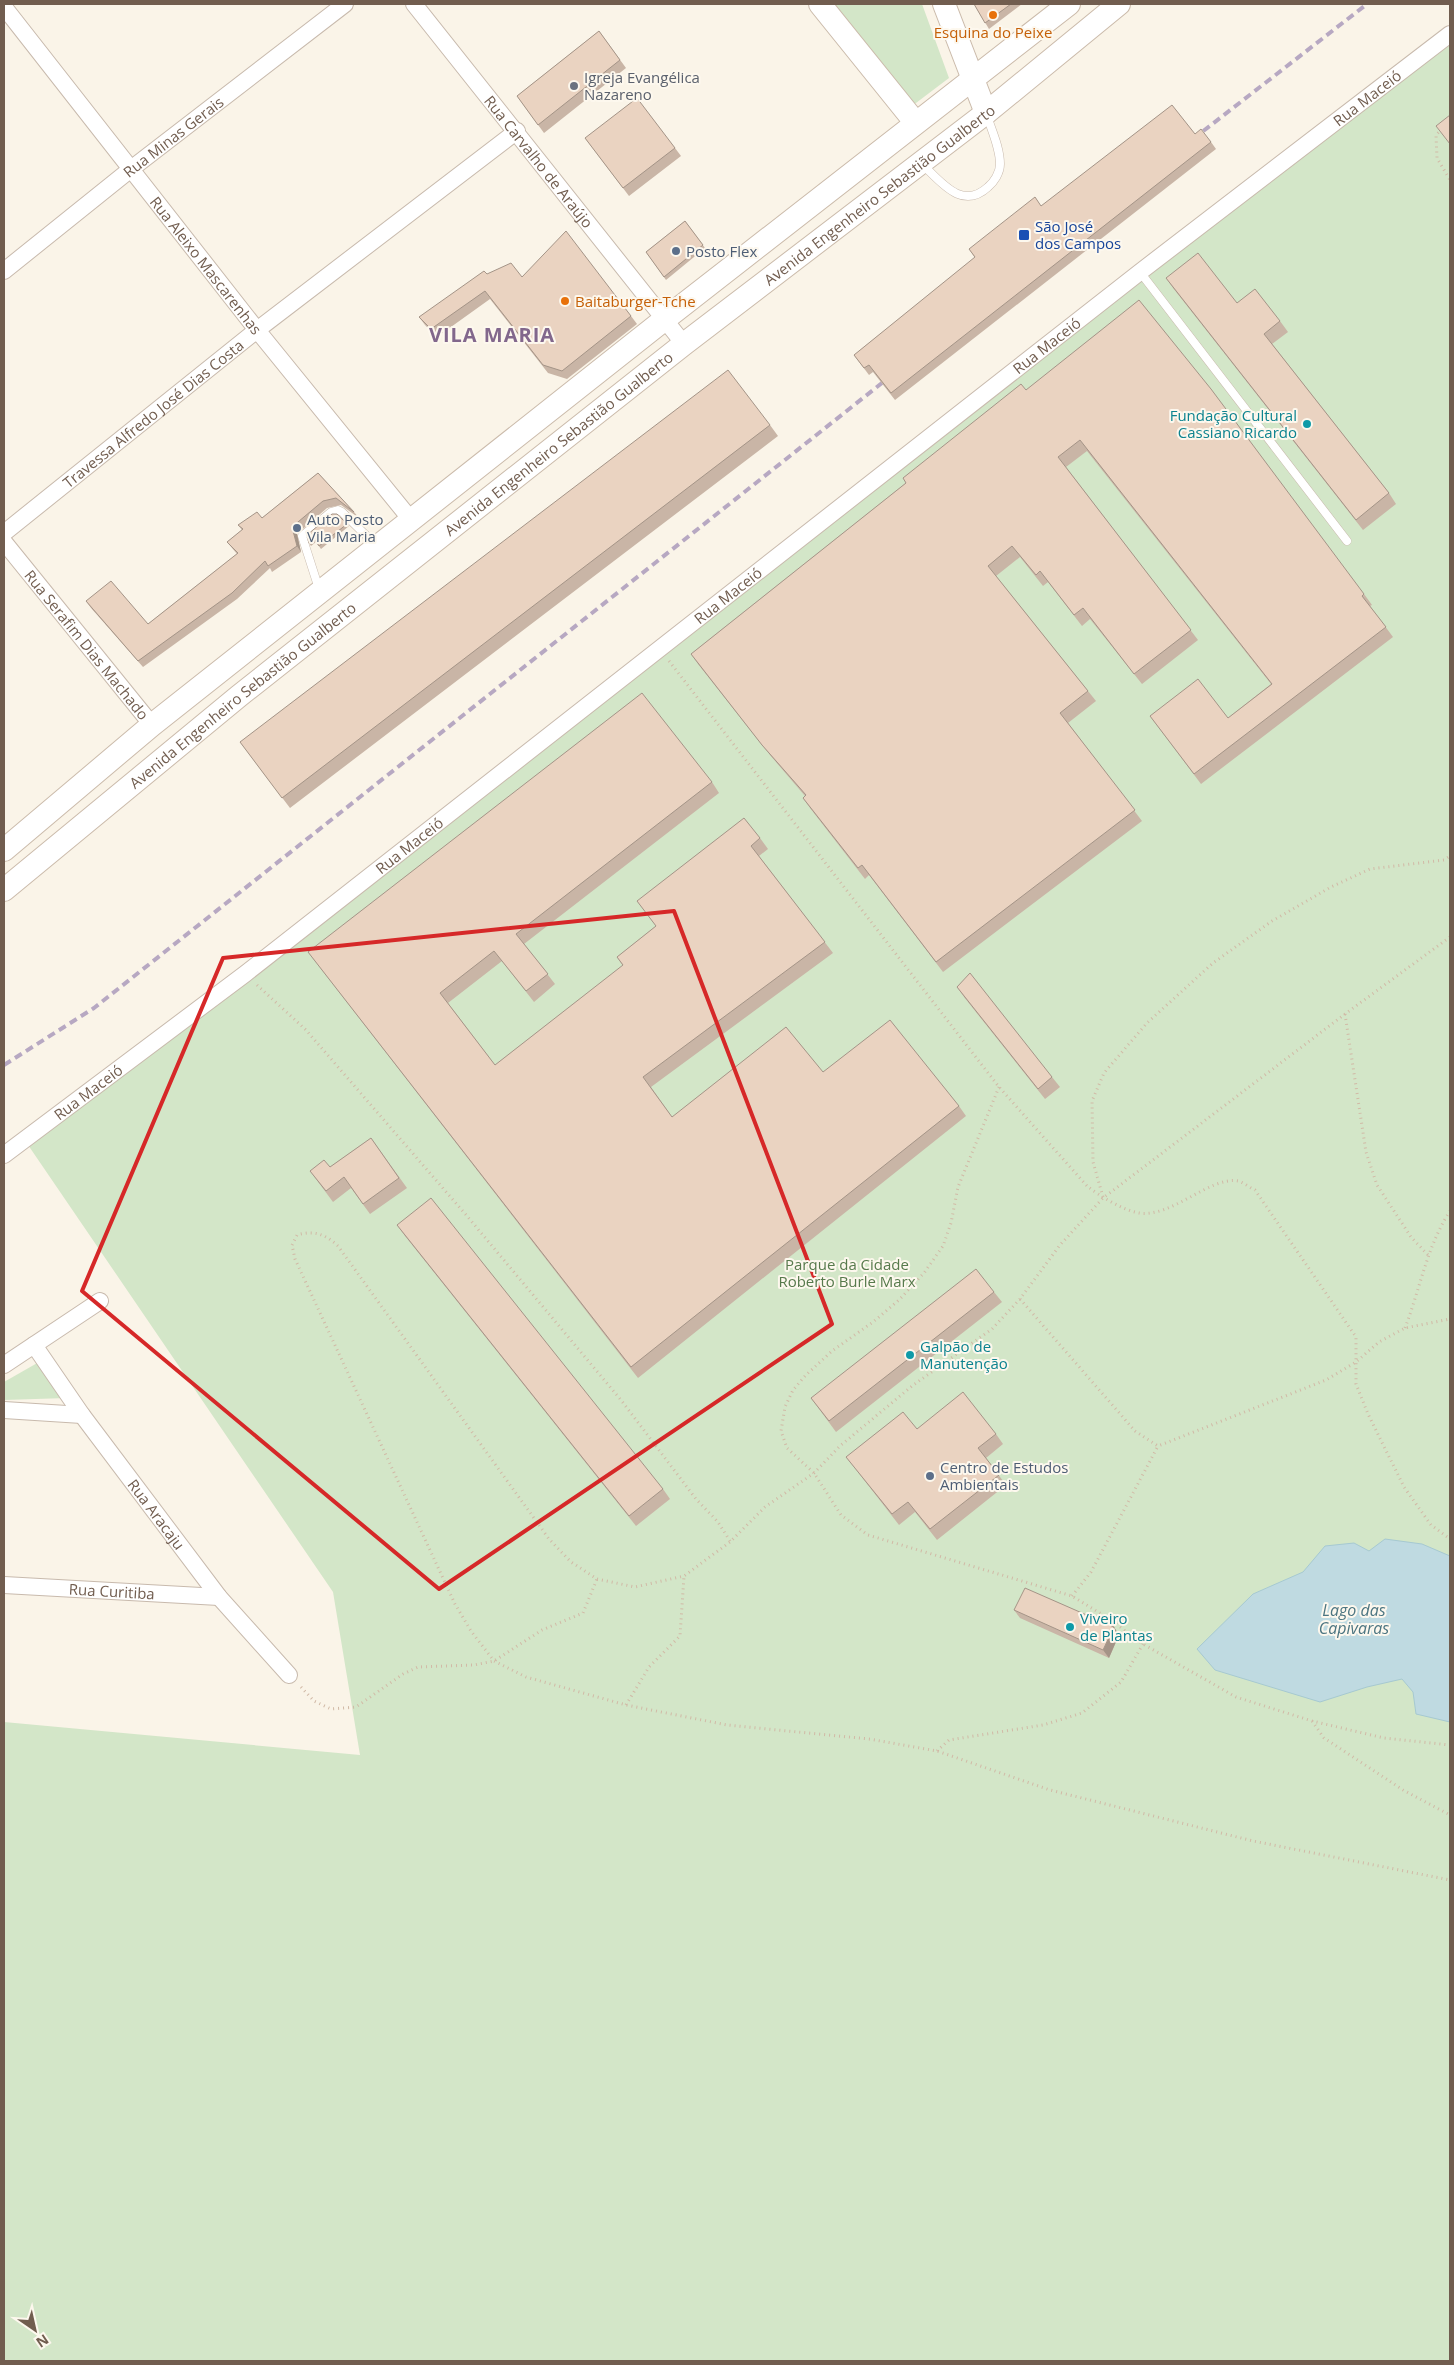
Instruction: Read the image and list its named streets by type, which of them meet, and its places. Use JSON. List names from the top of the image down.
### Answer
{
  "streets": {
    "main road": ["Avenida Engenheiro Sebastião Gualberto"],
    "street": [
      "Rua Maceió",
      "Rua Minas Gerais",
      "Rua Carvalho de Araújo",
      "Rua Aleixo Mascarenhas",
      "Travessa Alfredo José Dias Costa",
      "Rua Serafim Dias Machado",
      "Rua Aracaju",
      "Rua Curitiba"
    ]
  },
  "crossings": [
    ["Rua Minas Gerais", "Rua Aleixo Mascarenhas"],
    ["Rua Carvalho de Araújo", "Avenida Engenheiro Sebastião Gualberto"],
    ["Rua Carvalho de Araújo", "Travessa Alfredo José Dias Costa"],
    ["Avenida Engenheiro Sebastião Gualberto", "Rua Aleixo Mascarenhas"],
    ["Avenida Engenheiro Sebastião Gualberto", "Rua Serafim Dias Machado"],
    ["Rua Aleixo Mascarenhas", "Travessa Alfredo José Dias Costa"],
    ["Rua Aracaju", "Rua Curitiba"]
  ],
  "districts": ["VILA MARIA"],
  "water": ["Lago das Capivaras"],
  "parks": ["Parque da Cidade Roberto Burle Marx"],
  "places": {
    "other": [
      "Esquina do Peixe",
      "Igreja Evangélica Nazareno",
      "Posto Flex",
      "Baitaburger-Tche",
      "Fundação Cultural Cassiano Ricardo",
      "Auto Posto Vila Maria",
      "Galpão de Manutenção",
      "Centro de Estudos Ambientais",
      "Viveiro de Plantas"
    ],
    "transit": ["São José dos Campos"]
  },
  "north": "bottom right"
}
